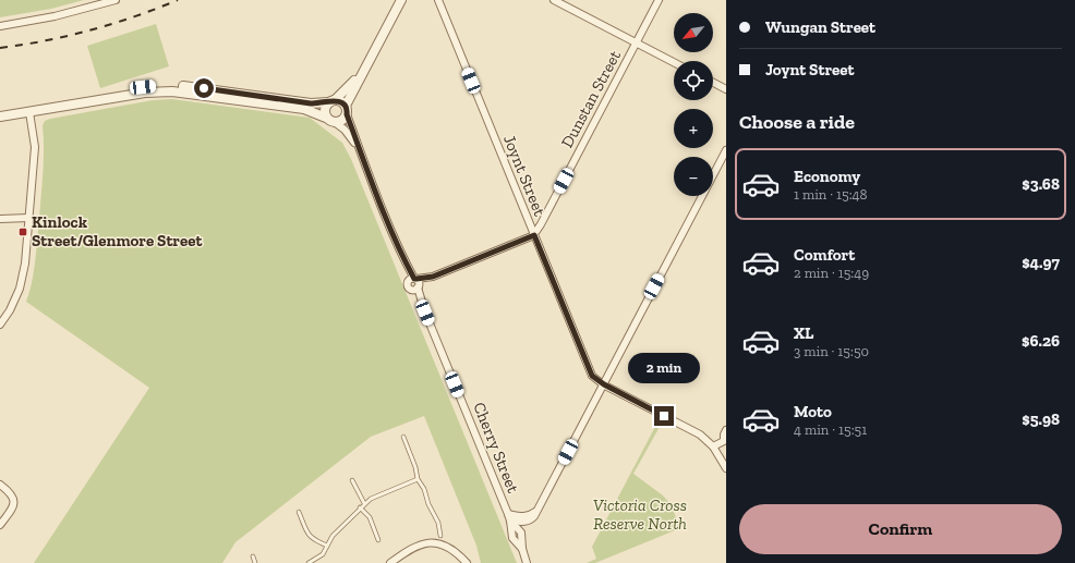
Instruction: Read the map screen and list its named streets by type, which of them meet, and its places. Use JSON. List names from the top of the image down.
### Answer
{
  "streets": {
    "street": ["Dunstan Street", "Joynt Street", "Cherry Street"]
  },
  "crossings": [
    ["Dunstan Street", "Joynt Street"]
  ],
  "parks": ["Victoria Cross Reserve North"],
  "places": {
    "transit": ["Kinlock Street/Glenmore Street"]
  },
  "north": "bottom left",
  "page": {
    "banner": ["Wungan Street", "Joynt Street"],
    "map_buttons": ["+", "−"],
    "heading": "Choose a ride",
    "list": [
      {
        "name": "Economy",
        "note": "1 min · 15:48",
        "value": "$3.68"
      },
      {
        "name": "Comfort",
        "note": "2 min · 15:49",
        "value": "$4.97"
      },
      {
        "name": "XL",
        "note": "3 min · 15:50",
        "value": "$6.26"
      },
      {
        "name": "Moto",
        "note": "4 min · 15:51",
        "value": "$5.98"
      }
    ],
    "bubble": "2 min",
    "buttons": "Confirm"
  }
}
